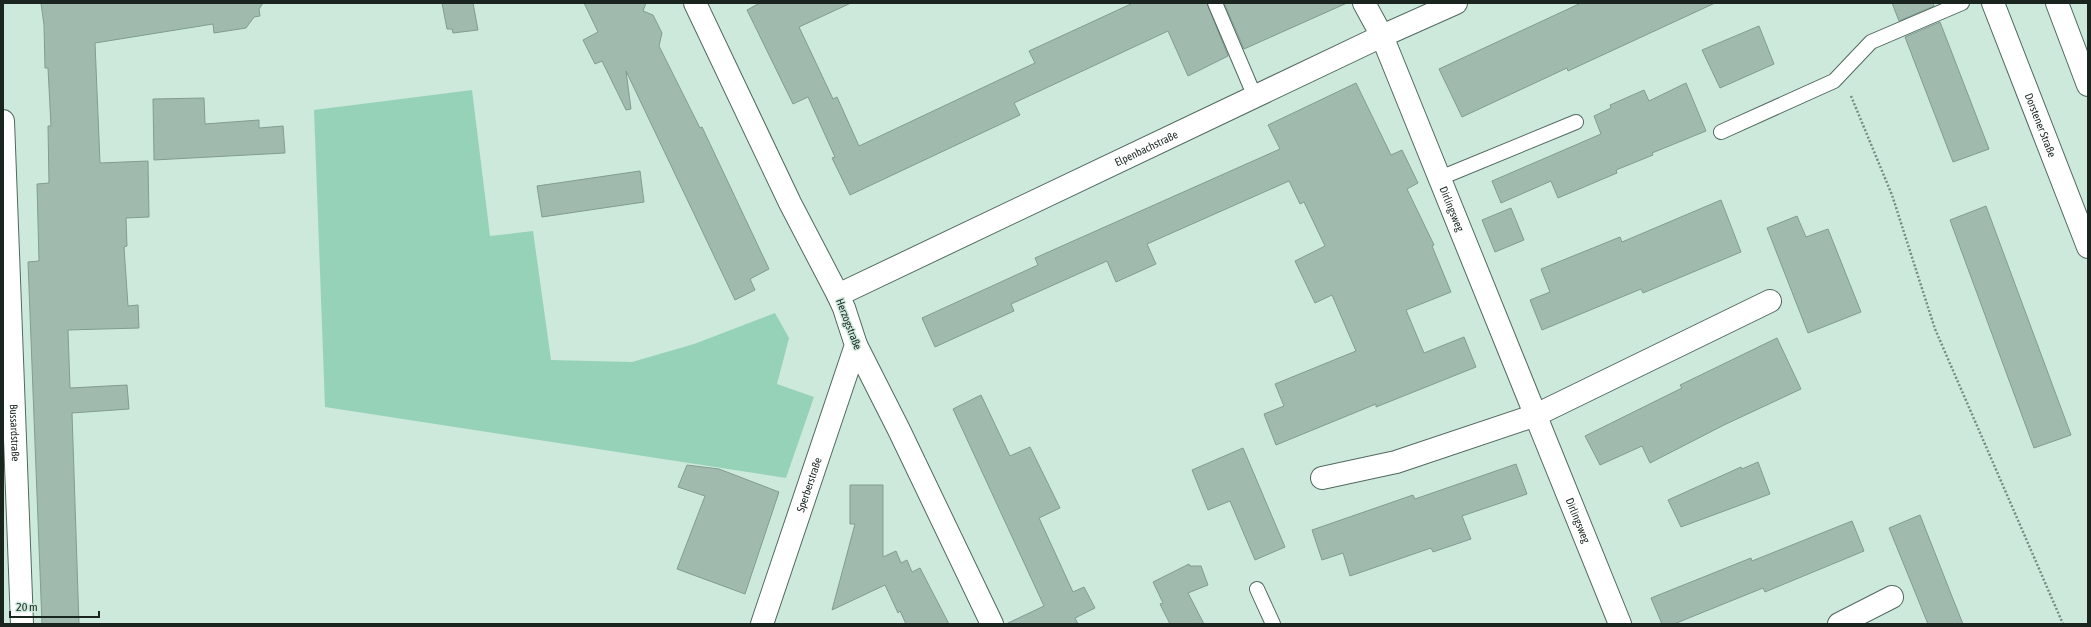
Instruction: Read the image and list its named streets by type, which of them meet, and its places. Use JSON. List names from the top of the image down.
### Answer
{
  "streets": {
    "street": [
      "Dorstener Straße",
      "Elpenbachstraße",
      "Dirlingsweg",
      "Herzogstraße",
      "Bussardstraße",
      "Sperberstraße"
    ]
  },
  "crossings": [
    ["Elpenbachstraße", "Dirlingsweg"],
    ["Elpenbachstraße", "Herzogstraße"],
    ["Herzogstraße", "Sperberstraße"]
  ],
  "scale_bar": "20 m"
}
